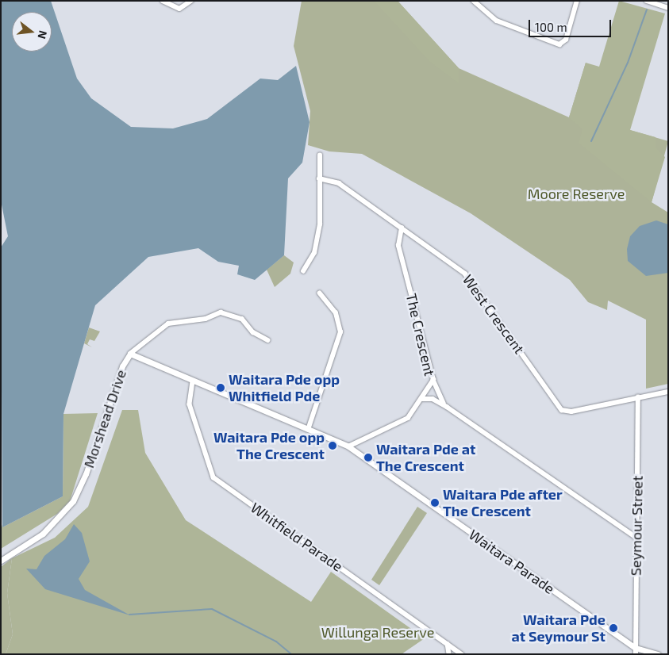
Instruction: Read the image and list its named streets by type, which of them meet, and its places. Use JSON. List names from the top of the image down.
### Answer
{
  "streets": {
    "street": [
      "West Crescent",
      "The Crescent",
      "Morshead Drive",
      "Seymour Street",
      "Whitfield Parade",
      "Waitara Parade"
    ]
  },
  "crossings": [
    ["West Crescent", "The Crescent"],
    ["West Crescent", "Seymour Street"],
    ["The Crescent", "Waitara Parade"],
    ["Morshead Drive", "Waitara Parade"],
    ["Seymour Street", "Waitara Parade"],
    ["Whitfield Parade", "Waitara Parade"]
  ],
  "parks": ["Moore Reserve", "Willunga Reserve"],
  "places": [
    "Waitara Pde opp Whitfield Pde",
    "Waitara Pde opp The Crescent",
    "Waitara Pde at The Crescent",
    "Waitara Pde after The Crescent",
    "Waitara Pde at Seymour St"
  ],
  "scale_bar": "100 m",
  "north": "right"
}
